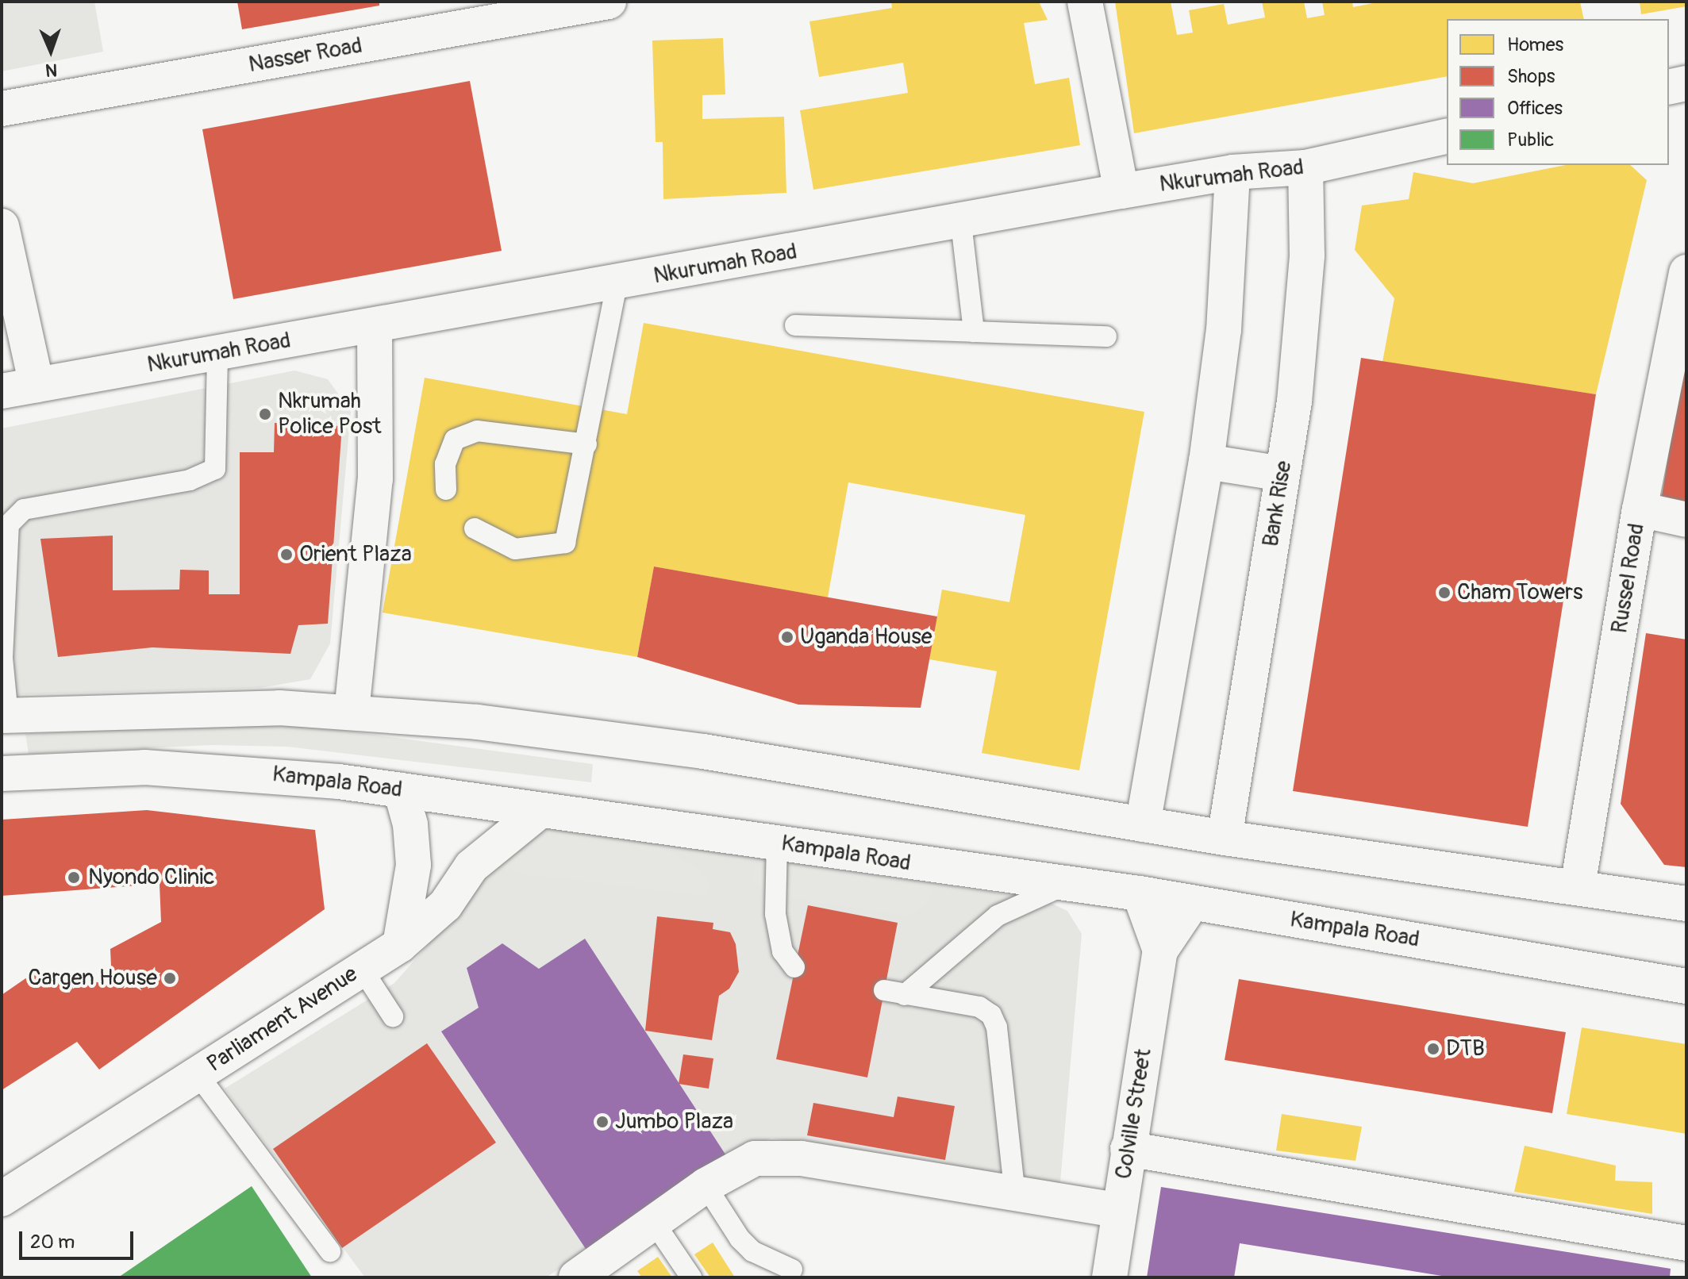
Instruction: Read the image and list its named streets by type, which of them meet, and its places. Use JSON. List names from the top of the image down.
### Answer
{
  "streets": {
    "street": [
      "Nasser Road",
      "Nkurumah Road",
      "Bank Rise",
      "Russel Road",
      "Kampala Road",
      "Parliament Avenue",
      "Colville Street"
    ]
  },
  "crossings": [
    ["Nkurumah Road", "Bank Rise"],
    ["Kampala Road", "Parliament Avenue"],
    ["Kampala Road", "Colville Street"]
  ],
  "places": [
    "Nkrumah Police Post",
    "Orient Plaza",
    "Cham Towers",
    "Uganda House",
    "Nyondo Clinic",
    "Cargen House",
    "DTB",
    "Jumbo Plaza"
  ],
  "legend": [
    "Homes",
    "Shops",
    "Offices",
    "Public"
  ],
  "scale_bar": "20 m",
  "north": "bottom"
}
